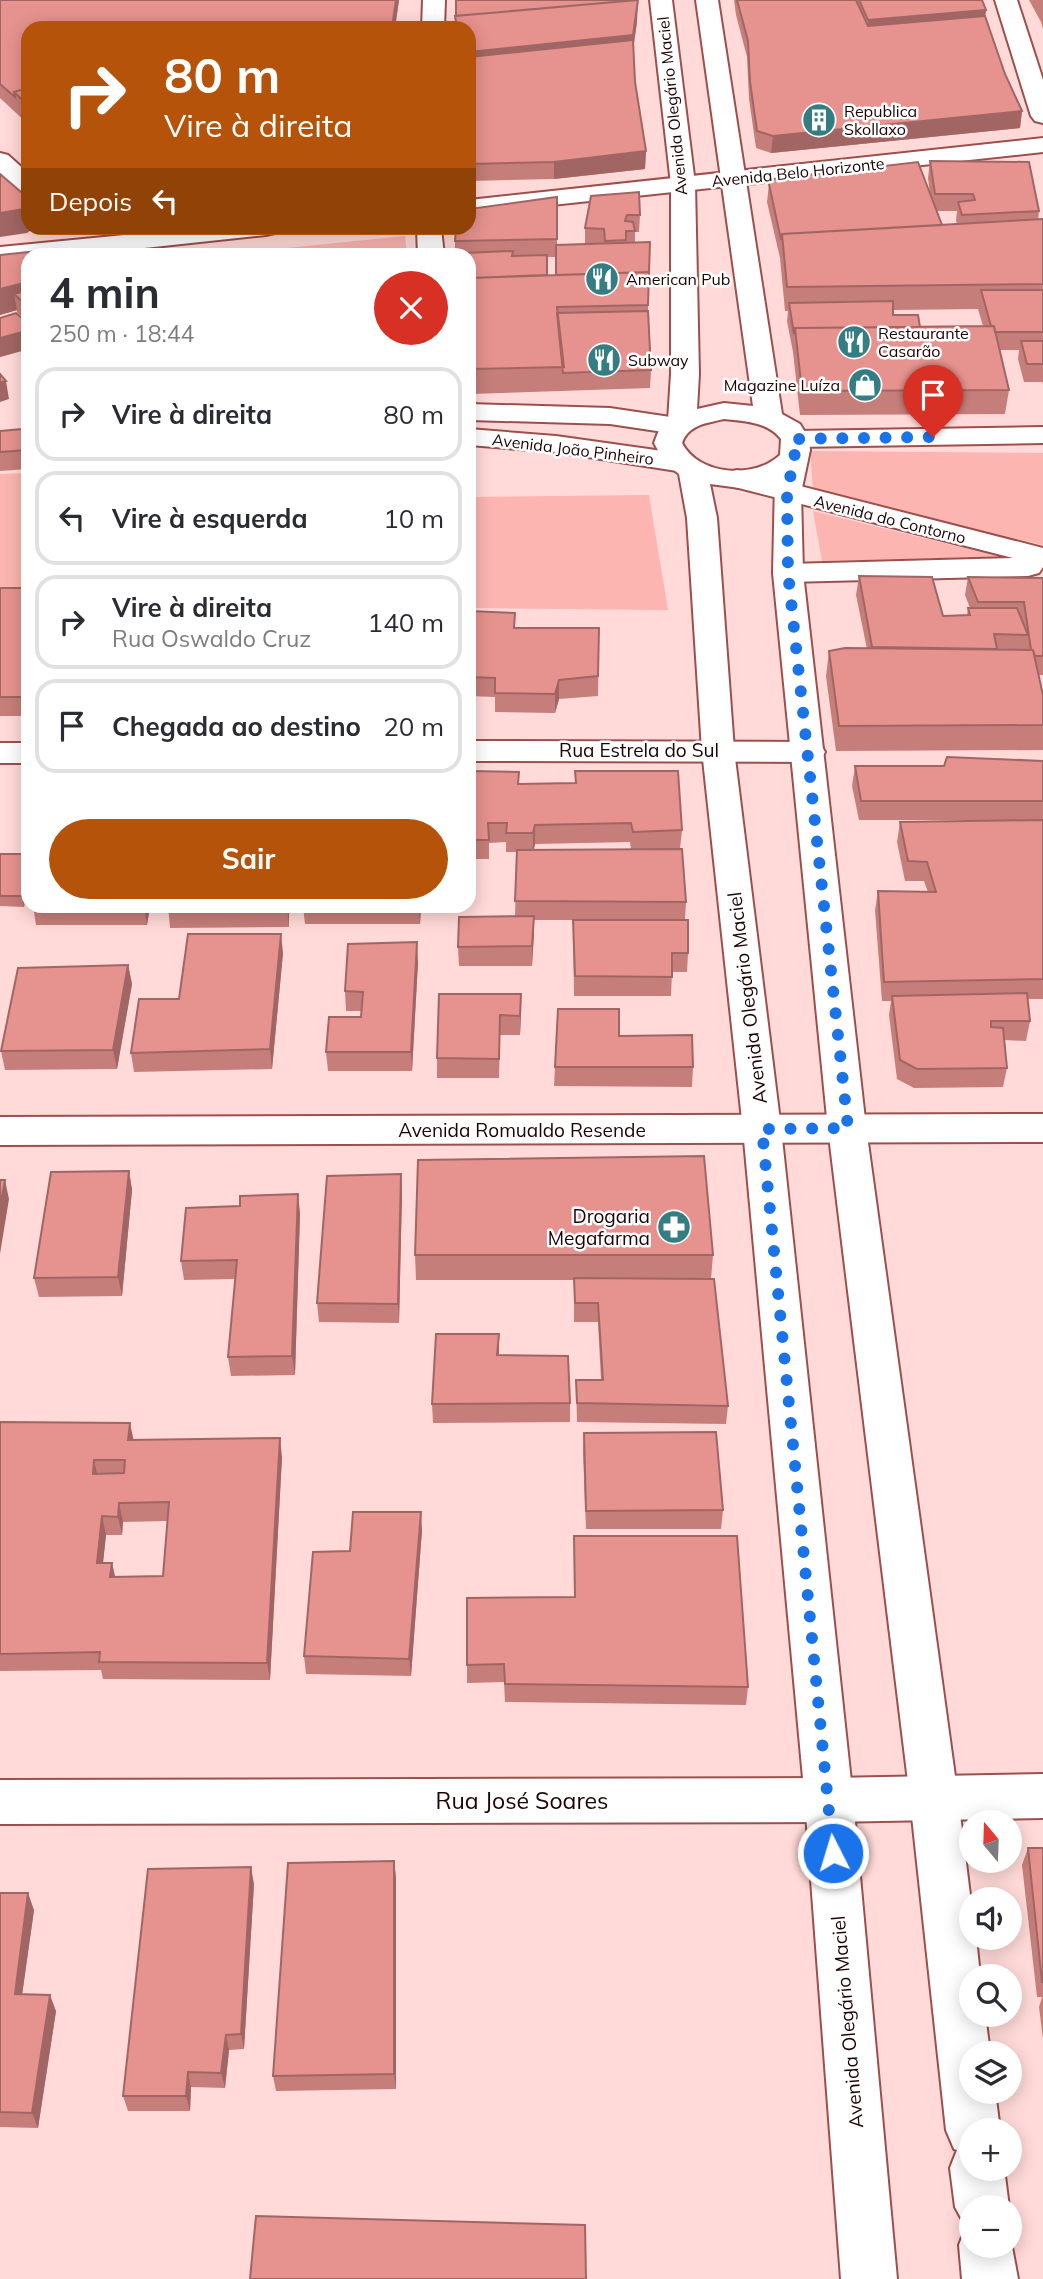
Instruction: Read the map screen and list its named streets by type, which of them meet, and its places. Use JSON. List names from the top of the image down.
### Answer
{
  "streets": {
    "main road": [
      "Avenida Olegário Maciel",
      "Avenida Belo Horizonte",
      "Avenida João Pinheiro",
      "Avenida do Contorno",
      "Rua Estrela do Sul",
      "Avenida Romualdo Resende",
      "Rua José Soares"
    ]
  },
  "crossings": [
    ["Avenida Olegário Maciel", "Avenida Belo Horizonte"],
    ["Avenida Olegário Maciel", "Avenida João Pinheiro"],
    ["Avenida Olegário Maciel", "Rua Estrela do Sul"],
    ["Avenida Olegário Maciel", "Avenida Romualdo Resende"],
    ["Avenida Olegário Maciel", "Rua José Soares"],
    ["Avenida João Pinheiro", "Avenida do Contorno"]
  ],
  "places": {
    "building": ["Republica Skollaxo"],
    "restaurant": ["American Pub", "Restaurante Casarão", "Subway"],
    "shop": ["Magazine Luíza"],
    "pharmacy": ["Drogaria Megafarma"]
  },
  "north": "top",
  "page": {
    "turn": ["80 m", "Vire à direita"],
    "then": "Depois",
    "heading": ["4 min", "250 m · 18:44"],
    "list": [
      {
        "name": "Vire à direita",
        "value": "80 m"
      },
      {
        "name": "Vire à esquerda",
        "value": "10 m"
      },
      {
        "name": "Vire à direita",
        "note": "Rua Oswaldo Cruz",
        "value": "140 m"
      },
      {
        "name": "Chegada ao destino",
        "value": "20 m"
      }
    ],
    "buttons": "Sair",
    "map_buttons": ["+", "−"]
  }
}
